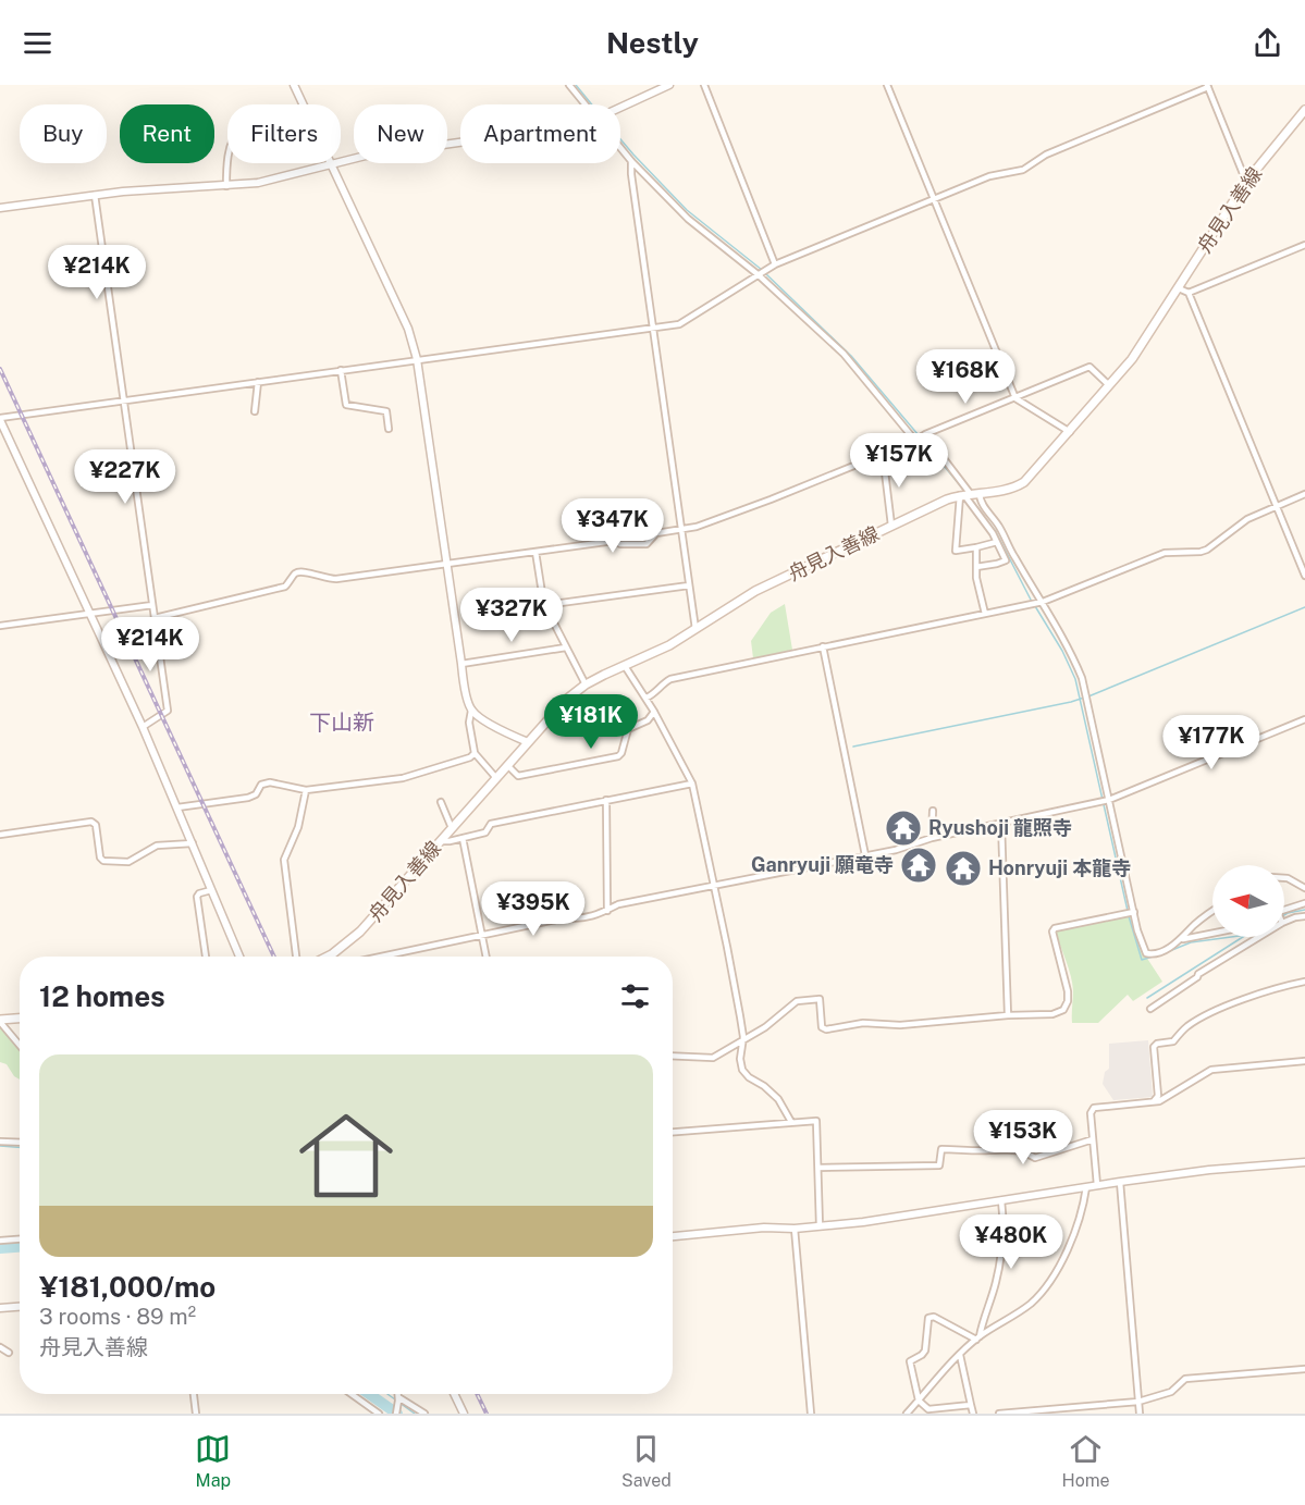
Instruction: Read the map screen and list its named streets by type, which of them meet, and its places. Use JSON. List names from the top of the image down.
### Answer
{
  "streets": {
    "main road": ["舟見入善線"]
  },
  "districts": ["下山新"],
  "places": {
    "temple": ["Ryushoji 龍照寺", "Ganryuji 願竜寺", "Honryuji 本龍寺"]
  },
  "north": "left",
  "page": {
    "header": "Nestly",
    "chip": [
      "Buy",
      "Rent",
      "Filters",
      "New",
      "Apartment"
    ],
    "price": [
      "¥214K",
      "¥168K",
      "¥157K",
      "¥227K",
      "¥347K",
      "¥327K",
      "¥214K",
      "¥181K",
      "¥177K",
      "¥395K",
      "¥153K",
      "¥480K"
    ],
    "heading": "12 homes",
    "list": [
      {
        "name": "¥181,000/mo",
        "note": "3 rooms · 89 m² · 舟見入善線"
      }
    ],
    "tabs": ["Map", "Saved", "Home"]
  }
}
